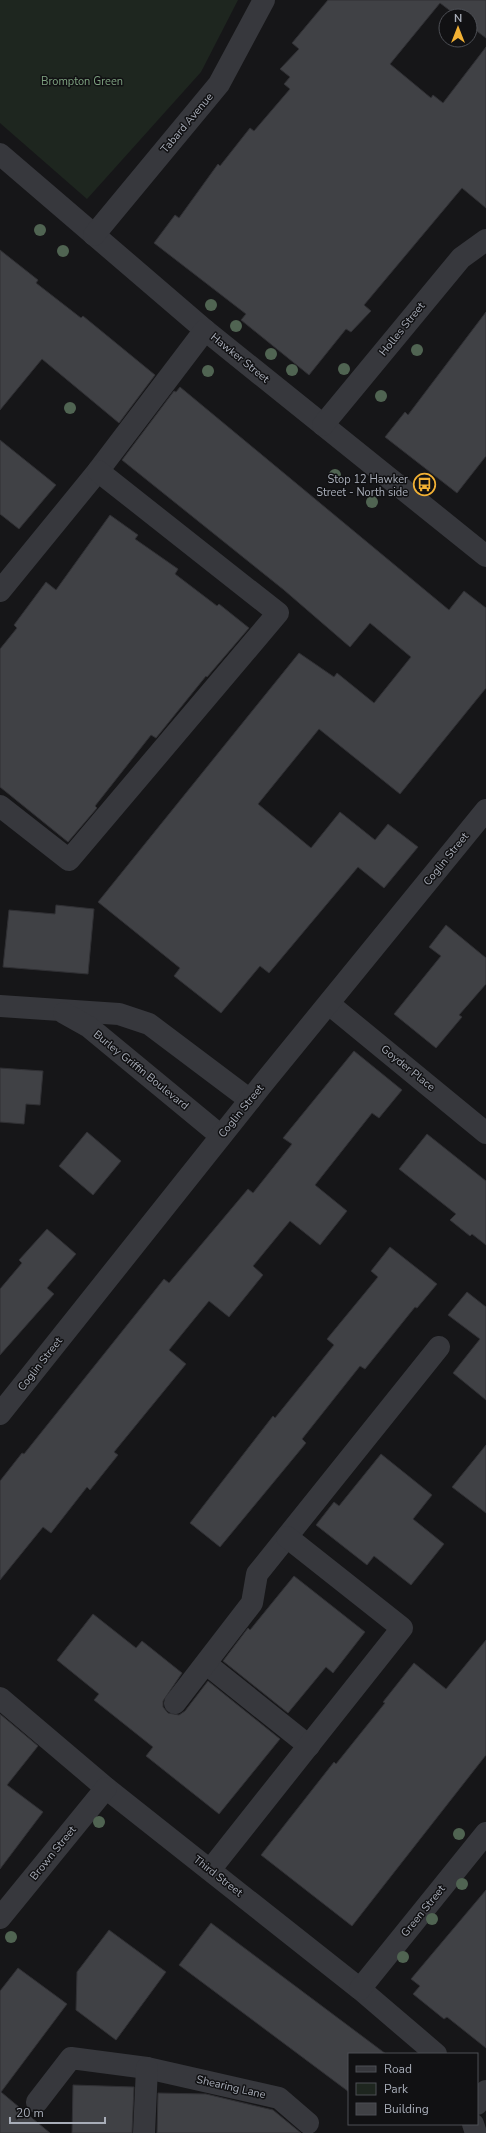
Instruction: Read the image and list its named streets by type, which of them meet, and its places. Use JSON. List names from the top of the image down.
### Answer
{
  "streets": {
    "street": [
      "Tabard Avenue",
      "Holles Street",
      "Hawker Street",
      "Coglin Street",
      "Goyder Place",
      "Burley Griffin Boulevard",
      "Brown Street",
      "Third Street",
      "Green Street",
      "Shearing Lane"
    ]
  },
  "crossings": [
    ["Tabard Avenue", "Hawker Street"],
    ["Holles Street", "Hawker Street"],
    ["Coglin Street", "Goyder Place"],
    ["Coglin Street", "Burley Griffin Boulevard"],
    ["Brown Street", "Third Street"],
    ["Third Street", "Green Street"]
  ],
  "parks": ["Brompton Green"],
  "places": {
    "bus stop": ["Stop 12 Hawker Street - North side"]
  },
  "legend": ["Road", "Park", "Building"],
  "scale_bar": "20 m",
  "north": "top"
}
